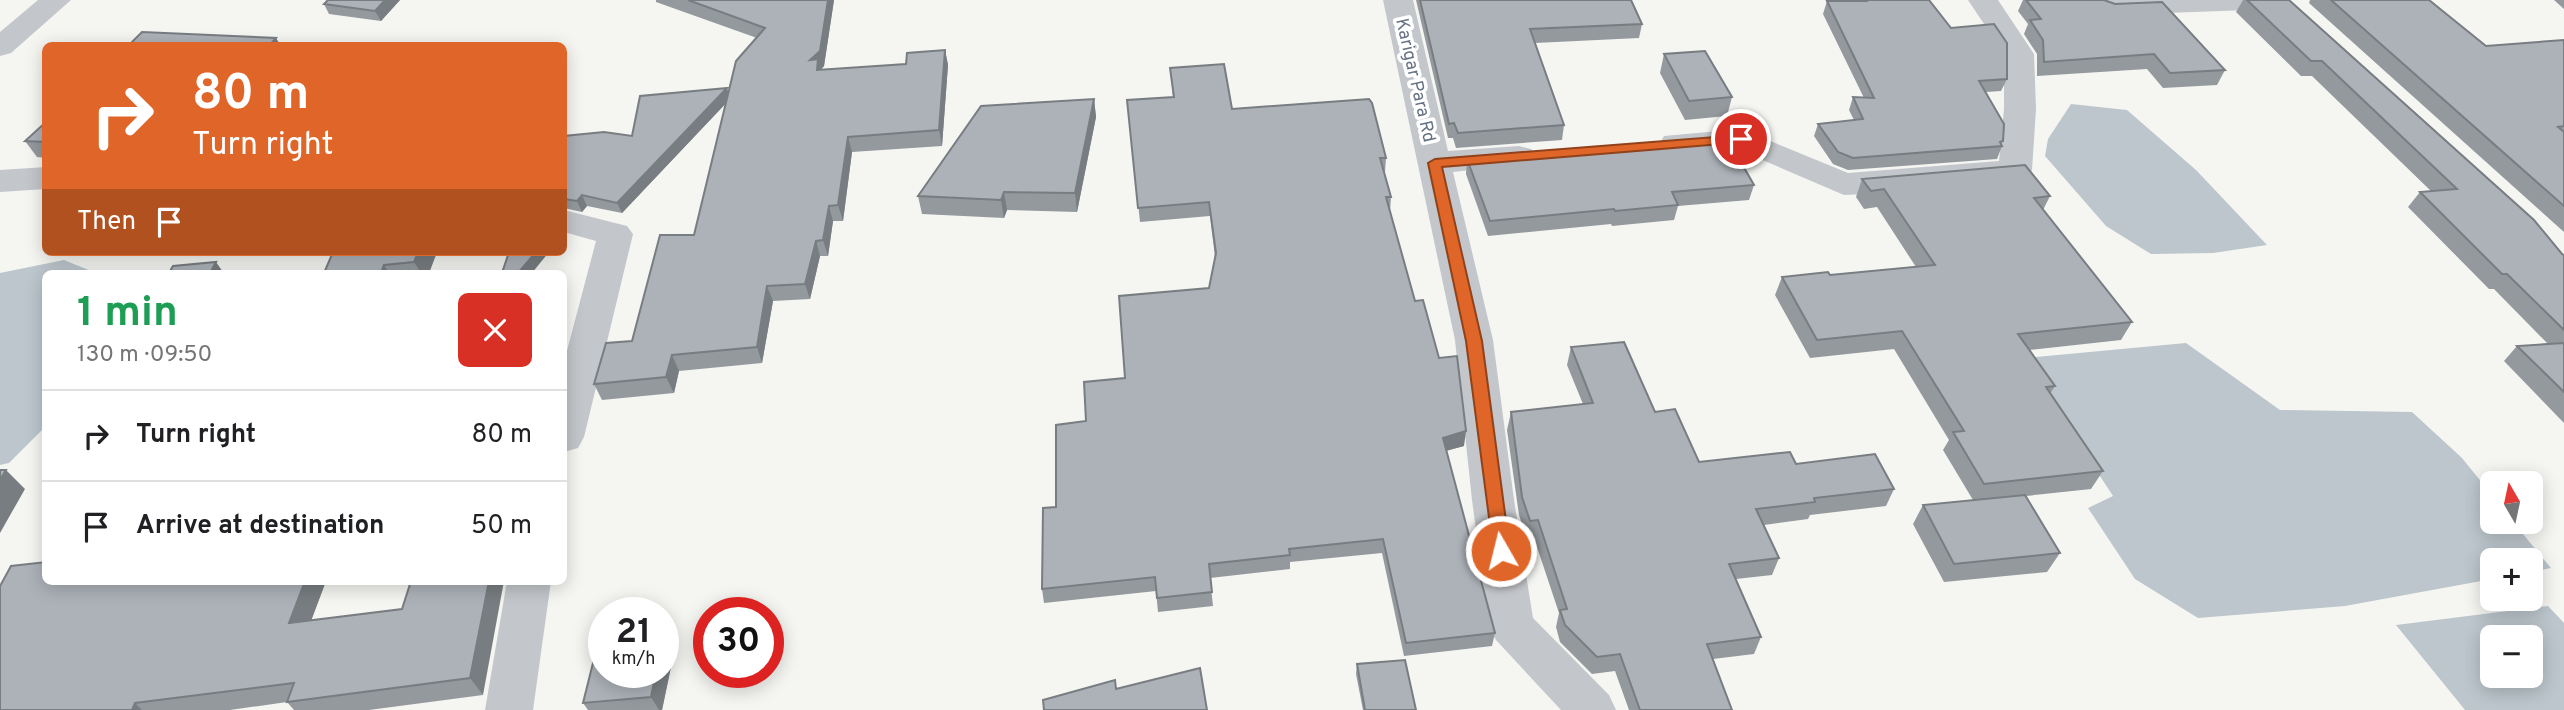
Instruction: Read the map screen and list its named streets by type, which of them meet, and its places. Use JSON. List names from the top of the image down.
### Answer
{
  "streets": {
    "street": ["Karigar Para Rd"]
  },
  "north": "top",
  "page": {
    "turn": ["80 m", "Turn right"],
    "then": "Then",
    "heading": ["1 min", "130 m · 09:50"],
    "list": [
      {
        "name": "Turn right",
        "value": "80 m"
      },
      {
        "name": "Arrive at destination",
        "value": "50 m"
      }
    ],
    "map_buttons": ["+", "−"],
    "speed": "21 km/h",
    "limit": "30"
  }
}
